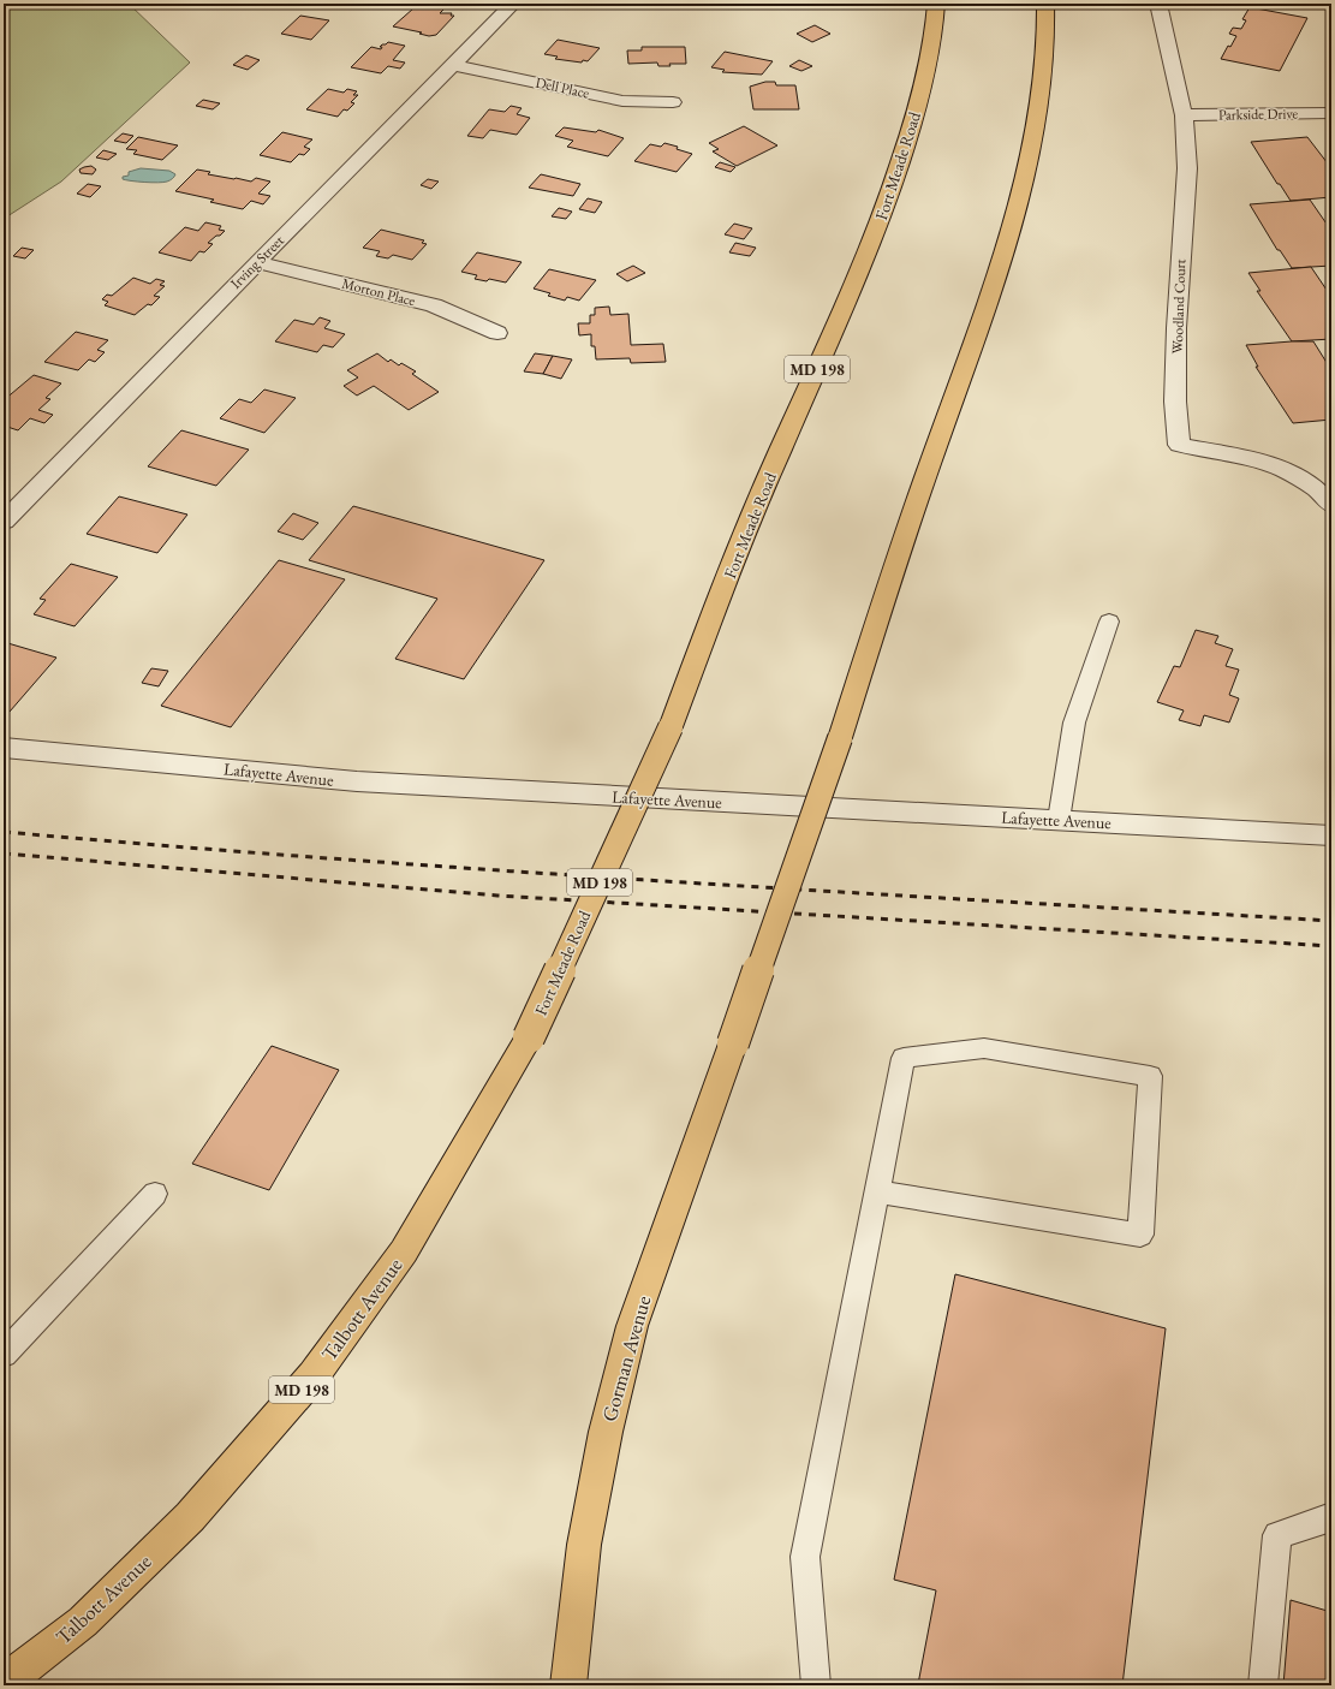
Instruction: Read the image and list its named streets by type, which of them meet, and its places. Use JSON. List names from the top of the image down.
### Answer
{
  "streets": {
    "main road": [
      "Fort Meade Road",
      "MD 198",
      "Talbott Avenue",
      "Gorman Avenue"
    ],
    "street": [
      "Dell Place",
      "Parkside Drive",
      "Irving Street",
      "Morton Place",
      "Woodland Court",
      "Lafayette Avenue"
    ]
  },
  "crossings": [
    ["Dell Place", "Irving Street"],
    ["Parkside Drive", "Woodland Court"],
    ["Fort Meade Road", "Talbott Avenue"],
    ["Irving Street", "Morton Place"]
  ]
}
